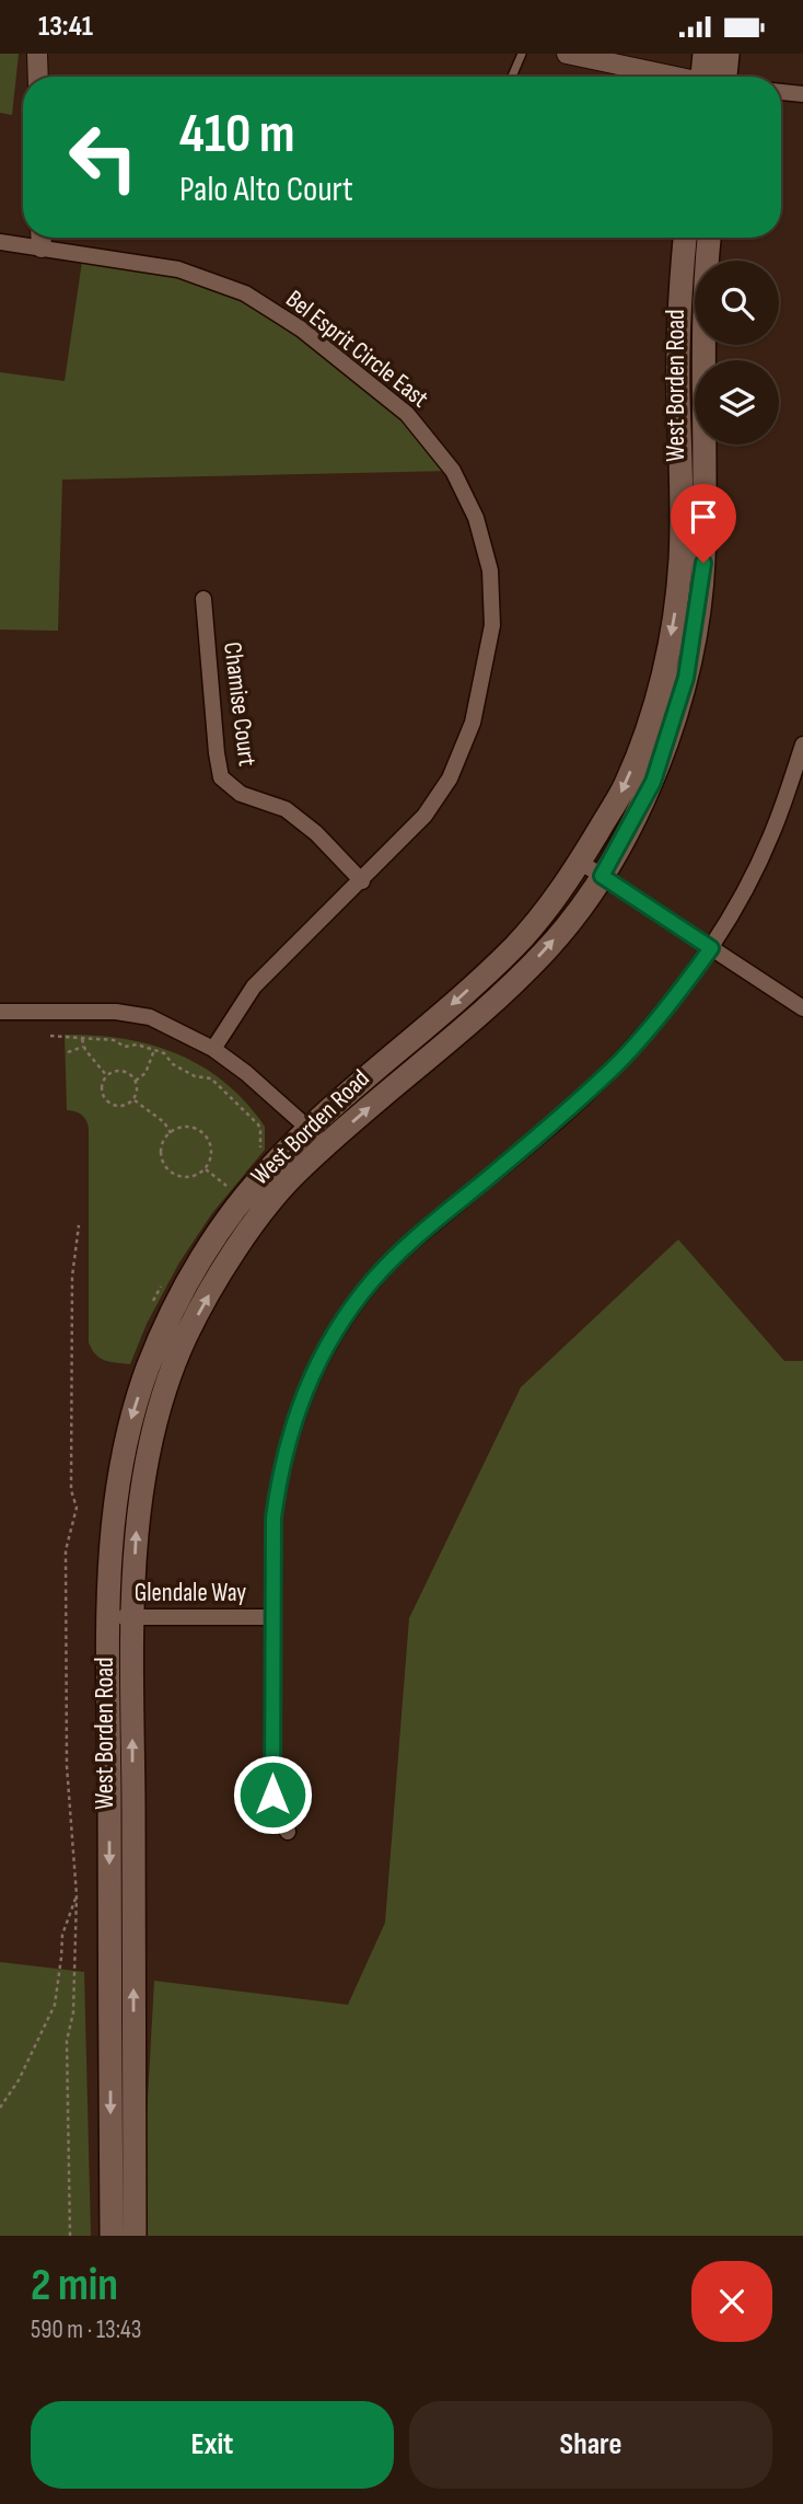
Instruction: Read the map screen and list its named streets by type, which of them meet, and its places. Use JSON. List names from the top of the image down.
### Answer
{
  "streets": {
    "main road": ["West Borden Road"],
    "street": ["Bel Esprit Circle East", "Chamise Court", "Glendale Way"]
  },
  "crossings": [
    ["Bel Esprit Circle East", "Chamise Court"],
    ["West Borden Road", "Glendale Way"]
  ],
  "page": {
    "status": "13:41",
    "turn": ["410 m", "Palo Alto Court"],
    "heading": ["2 min", "590 m · 13:43"],
    "buttons": ["Exit", "Share"]
  }
}
